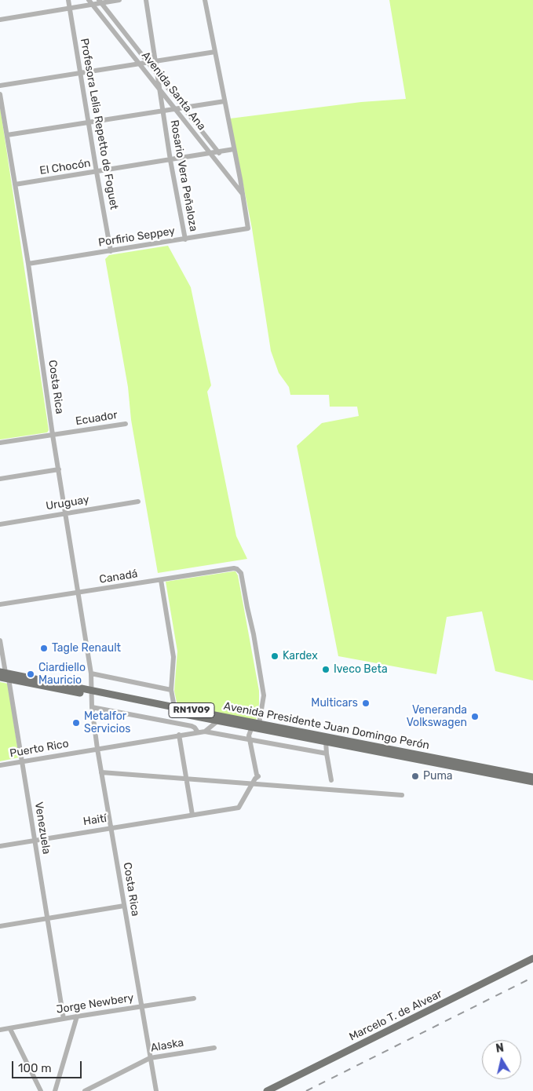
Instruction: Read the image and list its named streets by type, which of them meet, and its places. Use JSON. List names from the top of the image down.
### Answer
{
  "streets": {
    "main road": ["RN1V09", "Avenida Presidente Juan Domingo Perón", "Marcelo T. de Alvear"],
    "street": [
      "Avenida Santa Ana",
      "Profesora Lelia Repetto de Foguet",
      "El Chocón",
      "Rosario Vera Peñaloza",
      "Porfirio Seppey",
      "Costa Rica",
      "Ecuador",
      "Uruguay",
      "Canadá",
      "Puerto Rico",
      "Haití",
      "Venezuela",
      "Jorge Newbery",
      "Alaska"
    ]
  },
  "crossings": [
    ["Avenida Santa Ana", "El Chocón"],
    ["Avenida Santa Ana", "Rosario Vera Peñaloza"],
    ["Avenida Santa Ana", "Porfirio Seppey"],
    ["Profesora Lelia Repetto de Foguet", "El Chocón"],
    ["Profesora Lelia Repetto de Foguet", "Porfirio Seppey"],
    ["El Chocón", "Rosario Vera Peñaloza"],
    ["El Chocón", "Costa Rica"],
    ["Rosario Vera Peñaloza", "Porfirio Seppey"],
    ["Porfirio Seppey", "Costa Rica"],
    ["Costa Rica", "Ecuador"],
    ["Costa Rica", "Uruguay"],
    ["Costa Rica", "Canadá"],
    ["Costa Rica", "Avenida Presidente Juan Domingo Perón"],
    ["Costa Rica", "Puerto Rico"],
    ["Costa Rica", "Haití"],
    ["Costa Rica", "Jorge Newbery"],
    ["Costa Rica", "Alaska"],
    ["Canadá", "Avenida Presidente Juan Domingo Perón"],
    ["Avenida Presidente Juan Domingo Perón", "Venezuela"],
    ["Puerto Rico", "Venezuela"],
    ["Haití", "Venezuela"],
    ["Venezuela", "Jorge Newbery"]
  ],
  "places": [
    "Tagle Renault",
    "Kardex",
    "Iveco Beta",
    "Ciardiello Mauricio",
    "Multicars",
    "Veneranda Volkswagen",
    "Metalfor Servicios",
    "Puma"
  ],
  "scale_bar": "100 m",
  "north": "top"
}
